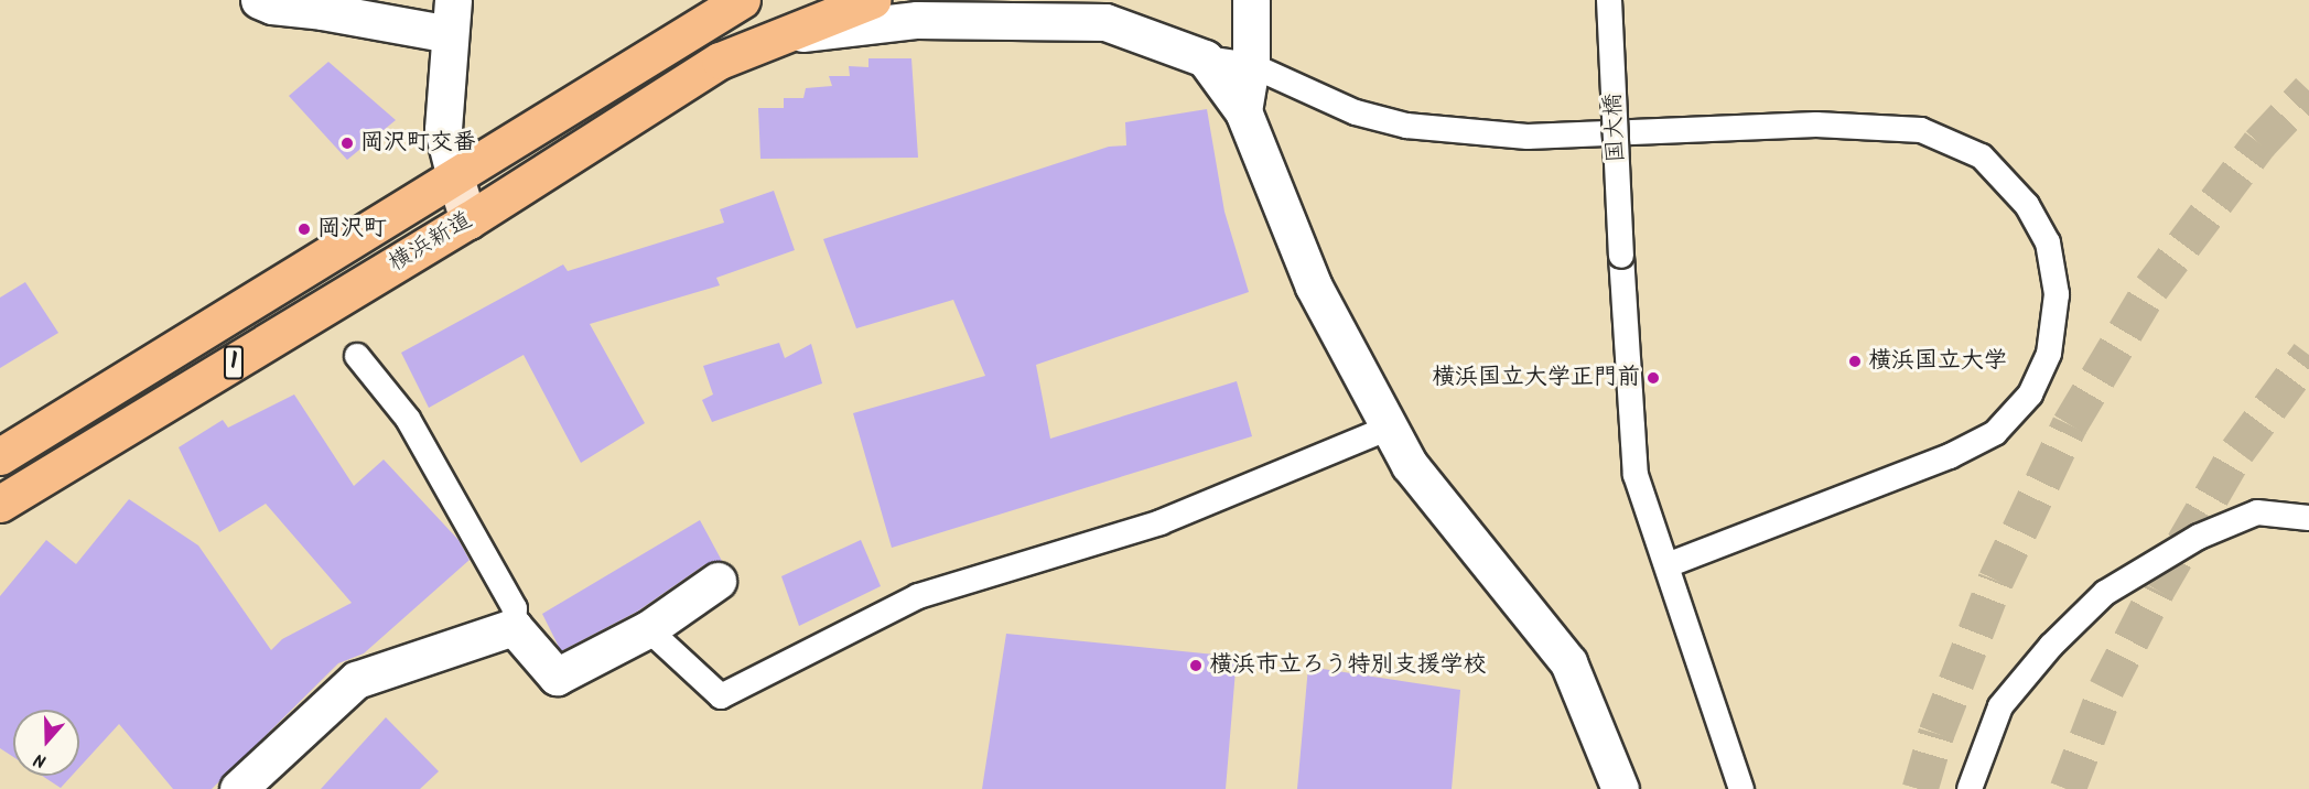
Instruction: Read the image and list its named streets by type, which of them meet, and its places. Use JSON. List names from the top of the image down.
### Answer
{
  "streets": {
    "highway": ["横浜新道", "1"],
    "lane": ["国大橋"]
  },
  "places": [
    "岡沢町交番",
    "岡沢町",
    "横浜国立大学",
    "横浜国立大学正門前",
    "横浜市立ろう特別支援学校"
  ],
  "north": "bottom"
}
